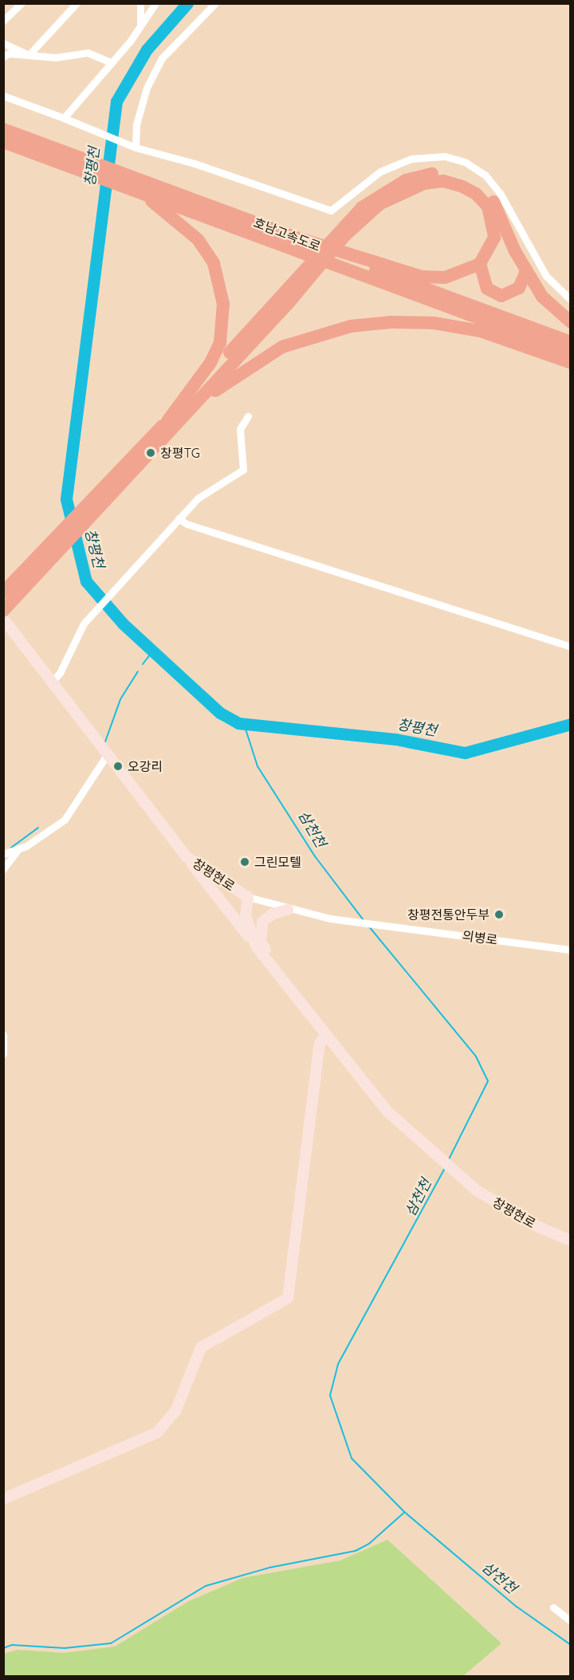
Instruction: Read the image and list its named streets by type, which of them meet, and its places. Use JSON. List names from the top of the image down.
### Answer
{
  "streets": {
    "highway": ["호남고속도로"],
    "main road": ["창평현로"],
    "street": ["의병로"]
  },
  "water": ["창평천", "삼천천"],
  "places": [
    "창평TG",
    "오강리",
    "그린모텔",
    "창평전통안두부"
  ]
}
